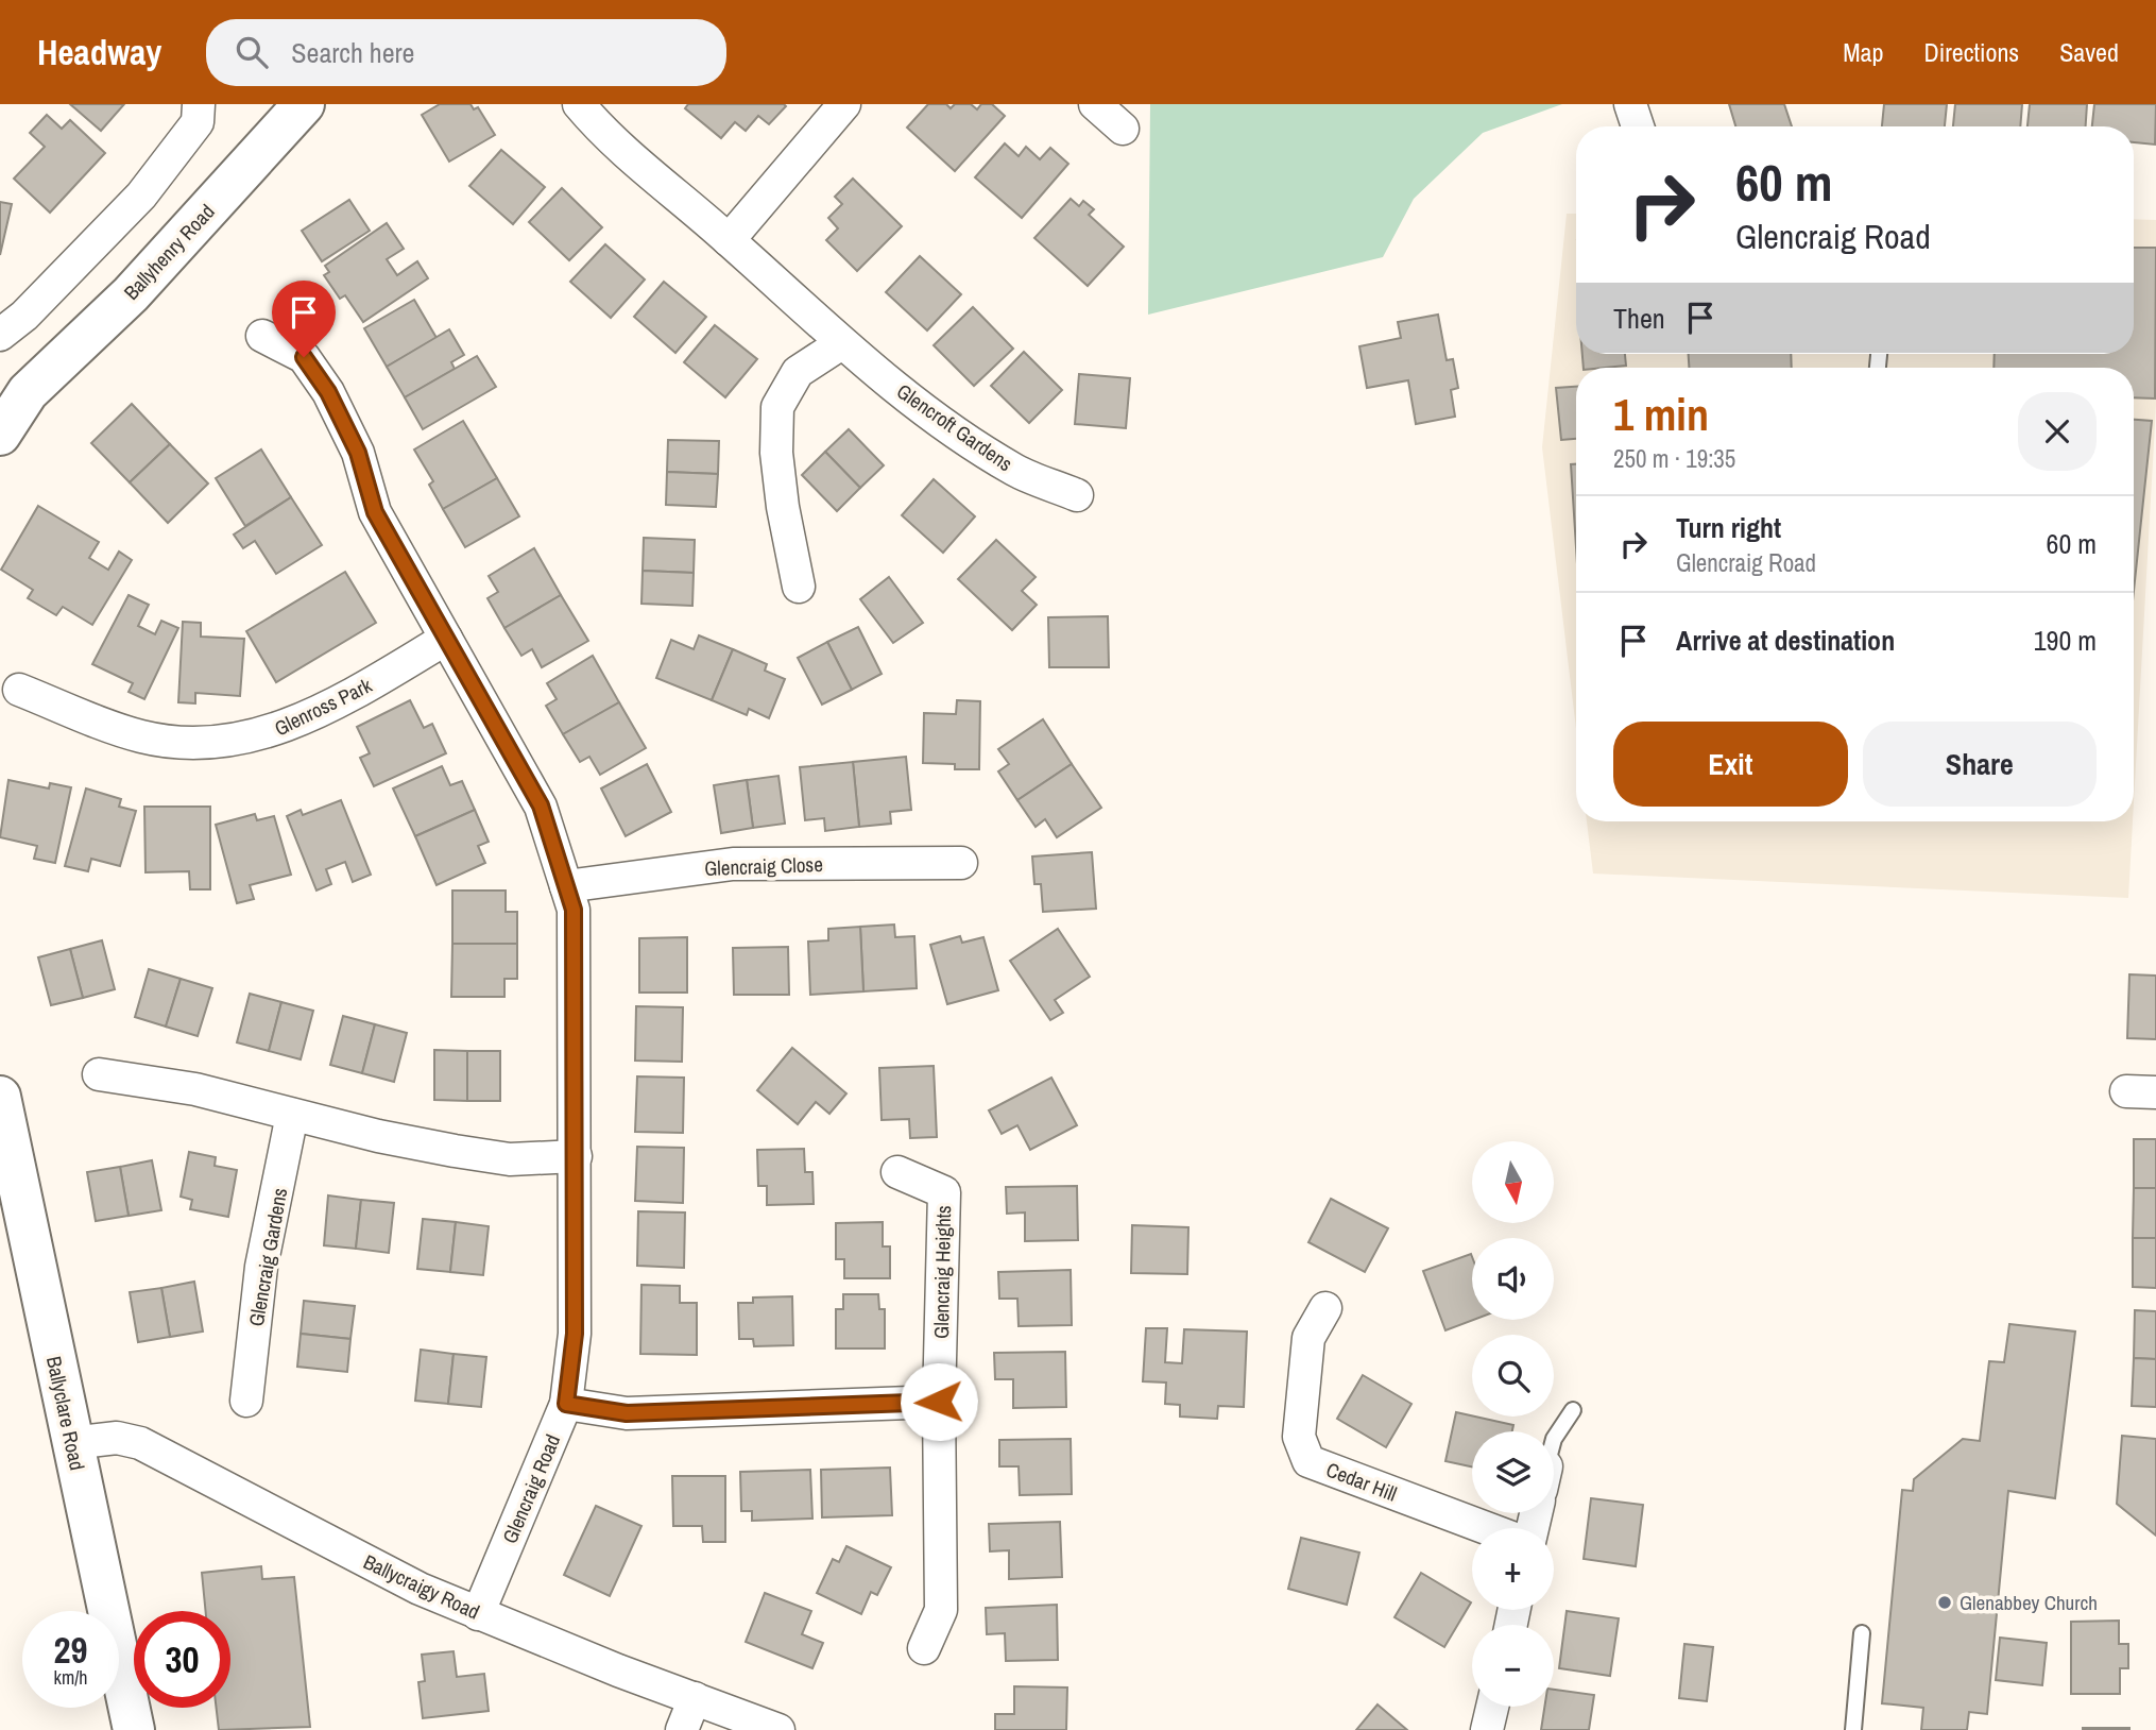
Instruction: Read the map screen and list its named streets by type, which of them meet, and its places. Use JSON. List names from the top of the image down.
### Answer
{
  "streets": {
    "main road": ["Ballyhenry Road", "Ballyclare Road"],
    "street": [
      "Glencroft Gardens",
      "Glenross Park",
      "Glencraig Close",
      "Glencraig Gardens",
      "Glencraig Heights",
      "Cedar Hill",
      "Glencraig Road",
      "Ballycraigy Road"
    ]
  },
  "crossings": [
    ["Glenross Park", "Glencraig Road"],
    ["Glencraig Close", "Glencraig Road"],
    ["Ballyclare Road", "Ballycraigy Road"],
    ["Glencraig Road", "Ballycraigy Road"]
  ],
  "places": ["Glenabbey Church"],
  "north": "bottom",
  "page": {
    "header": "Headway",
    "search": "Search here",
    "nav": ["Map", "Directions", "Saved"],
    "turn": ["60 m", "Glencraig Road"],
    "then": "Then",
    "heading": ["1 min", "250 m · 19:35"],
    "list": [
      {
        "name": "Turn right",
        "note": "Glencraig Road",
        "value": "60 m"
      },
      {
        "name": "Arrive at destination",
        "value": "190 m"
      }
    ],
    "buttons": ["Exit", "Share"],
    "map_buttons": ["+", "−"],
    "speed": "29 km/h",
    "limit": "30"
  }
}
